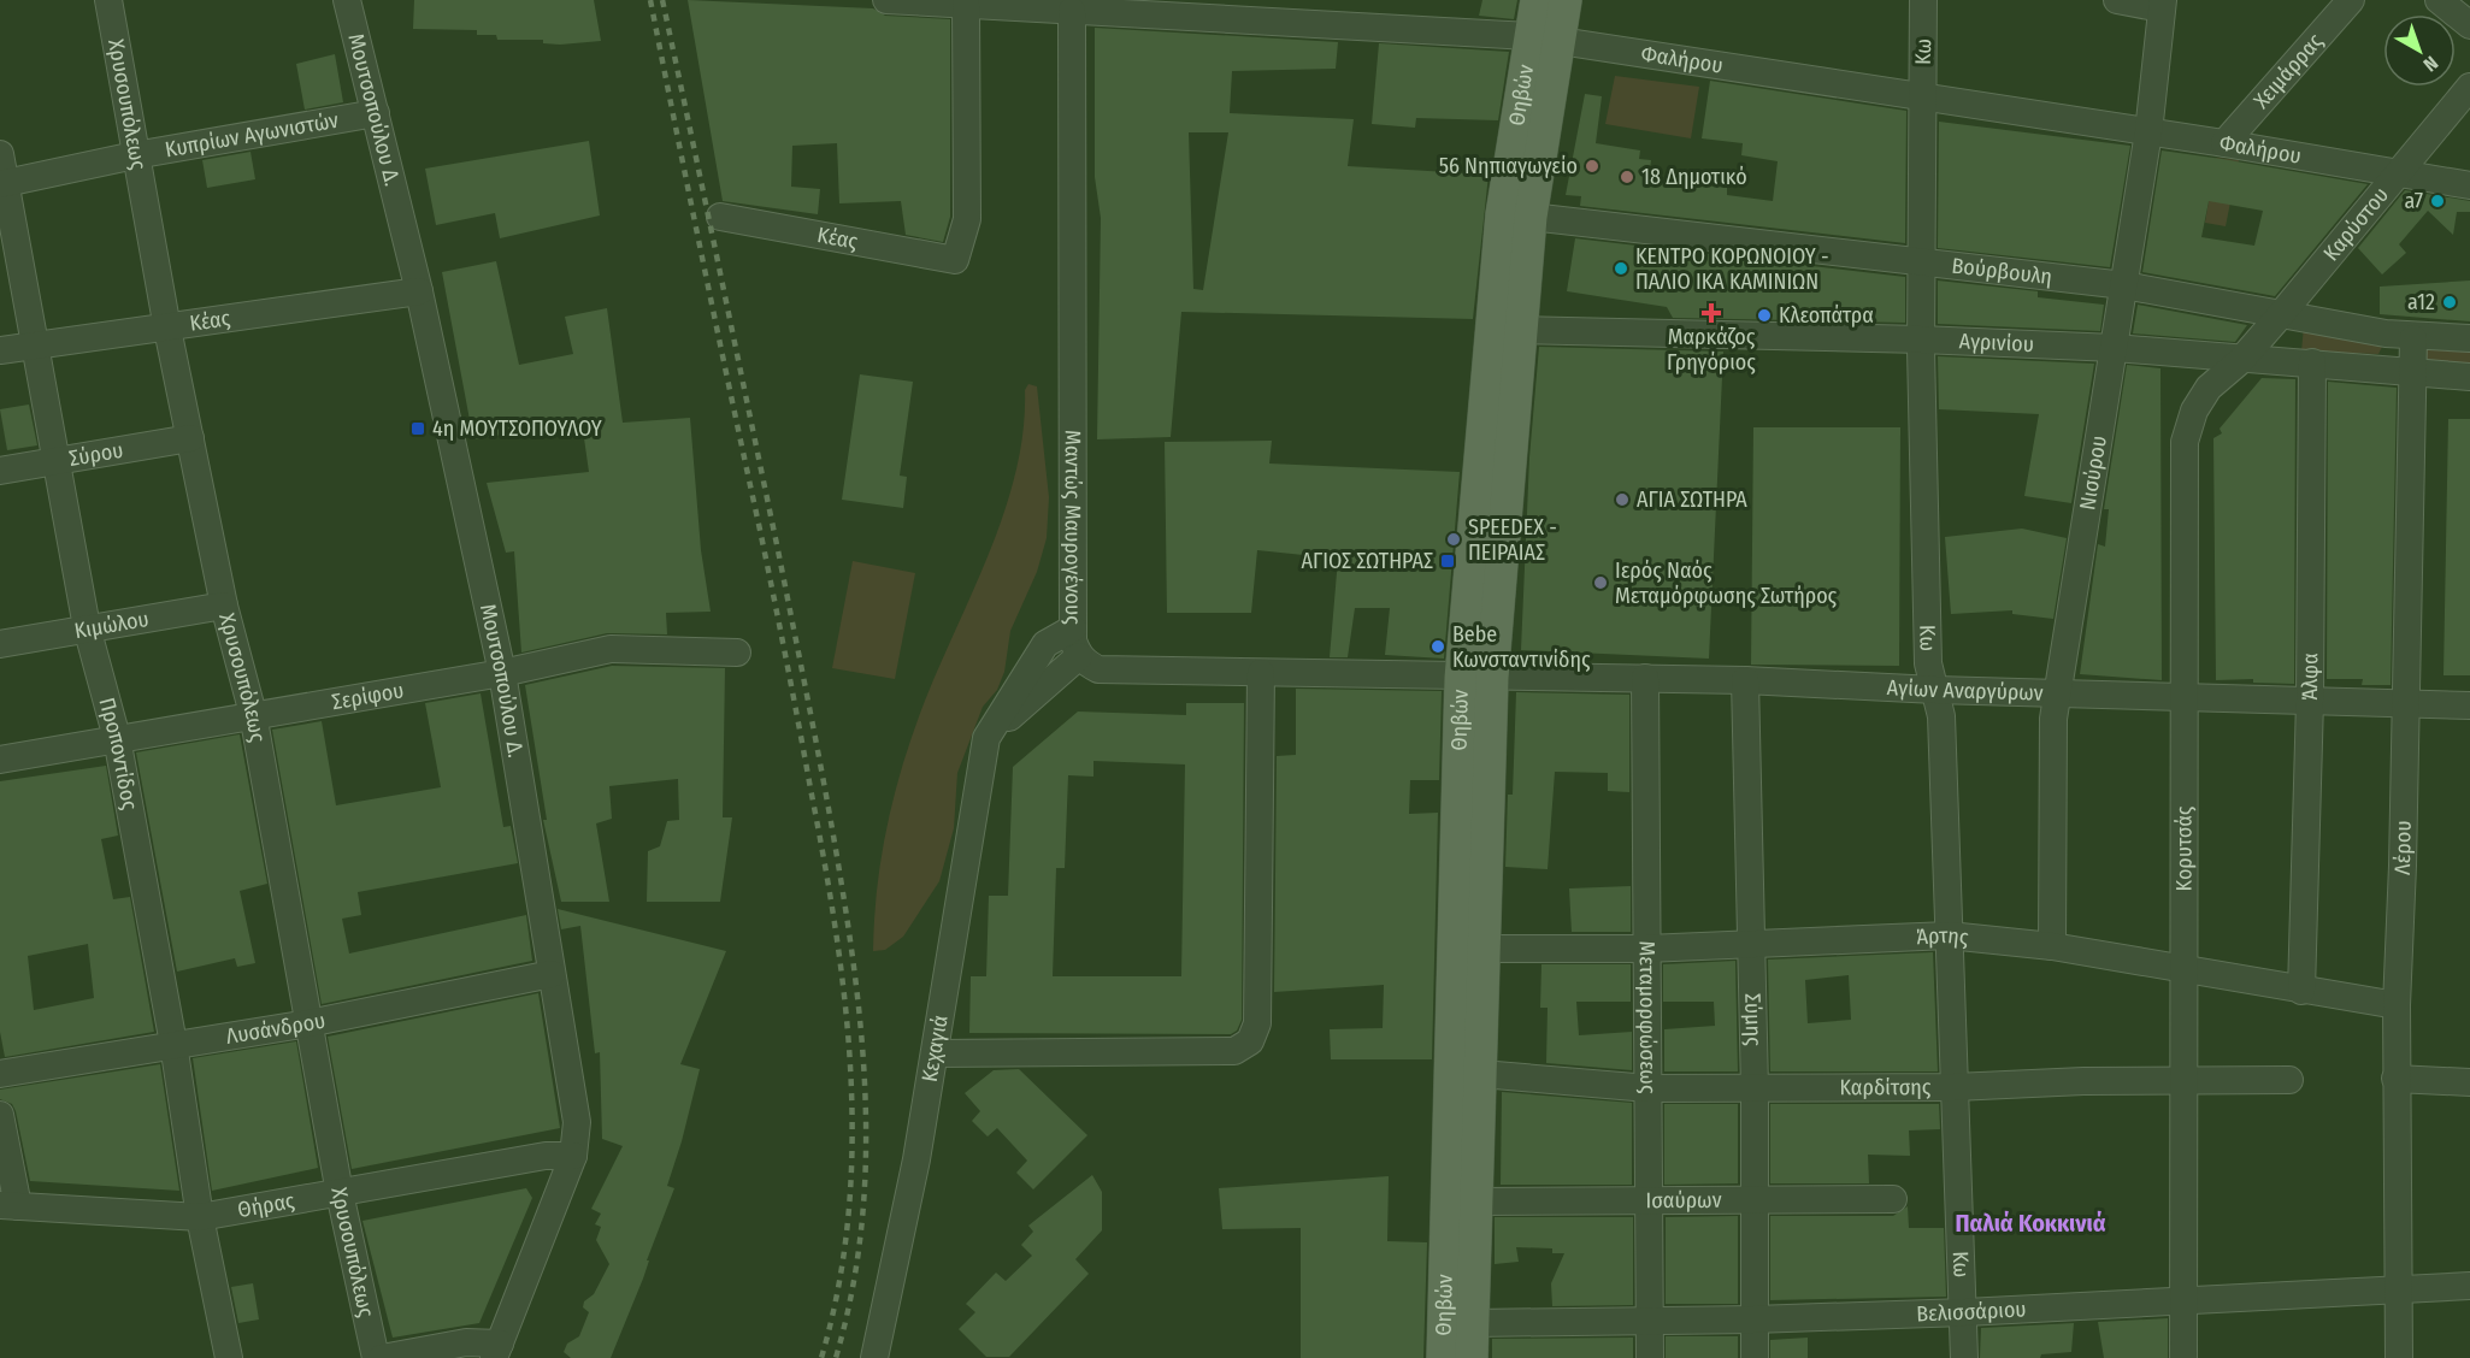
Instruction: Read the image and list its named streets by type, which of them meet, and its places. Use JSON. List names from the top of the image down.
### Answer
{
  "streets": {
    "main road": ["Θηβών"],
    "street": [
      "Κω",
      "Φαλήρου",
      "Χειμάρρας",
      "Χρυσουπόλεως",
      "Μουτσοπούλου Δ.",
      "Κυπρίων Αγωνιστών",
      "Καρύστου",
      "Κέας",
      "Βούρβουλη",
      "Αγρινίου",
      "Σύρου",
      "Νισύρου",
      "Μαντώς Μαυρογένους",
      "Κιμώλου",
      "Άλφα",
      "Αγίων Αναργύρων",
      "Σερίφου",
      "Προποντίδος",
      "Λέρου",
      "Κορυτσάς",
      "Άρτης",
      "Μεταμορφώσεως",
      "Σύμης",
      "Λυσάνδρου",
      "Κεχαγιά",
      "Καρδίτσης",
      "Ισαύρων",
      "Θήρας",
      "Βελισσάριου"
    ]
  },
  "crossings": [
    ["Κω", "Φαλήρου"],
    ["Κω", "Βούρβουλη"],
    ["Κω", "Αγρινίου"],
    ["Κω", "Αγίων Αναργύρων"],
    ["Κω", "Άρτης"],
    ["Κω", "Καρδίτσης"],
    ["Κω", "Βελισσάριου"],
    ["Φαλήρου", "Χειμάρρας"],
    ["Φαλήρου", "Θηβών"],
    ["Φαλήρου", "Καρύστου"],
    ["Φαλήρου", "Κέας"],
    ["Φαλήρου", "Νισύρου"],
    ["Φαλήρου", "Μαντώς Μαυρογένους"],
    ["Θηβών", "Βούρβουλη"],
    ["Θηβών", "Αγρινίου"],
    ["Θηβών", "Μαντώς Μαυρογένους"],
    ["Θηβών", "Αγίων Αναργύρων"],
    ["Θηβών", "Άρτης"],
    ["Θηβών", "Καρδίτσης"],
    ["Θηβών", "Ισαύρων"],
    ["Θηβών", "Βελισσάριου"],
    ["Χρυσουπόλεως", "Κυπρίων Αγωνιστών"],
    ["Χρυσουπόλεως", "Κέας"],
    ["Χρυσουπόλεως", "Σύρου"],
    ["Χρυσουπόλεως", "Κιμώλου"],
    ["Χρυσουπόλεως", "Σερίφου"],
    ["Χρυσουπόλεως", "Λυσάνδρου"],
    ["Χρυσουπόλεως", "Θήρας"],
    ["Μουτσοπούλου Δ.", "Κυπρίων Αγωνιστών"],
    ["Μουτσοπούλου Δ.", "Κέας"],
    ["Μουτσοπούλου Δ.", "Σερίφου"],
    ["Μουτσοπούλου Δ.", "Λυσάνδρου"],
    ["Μουτσοπούλου Δ.", "Θήρας"],
    ["Κυπρίων Αγωνιστών", "Προποντίδος"],
    ["Καρύστου", "Βούρβουλη"],
    ["Καρύστου", "Αγρινίου"],
    ["Καρύστου", "Κορυτσάς"],
    ["Κέας", "Προποντίδος"],
    ["Βούρβουλη", "Νισύρου"],
    ["Βούρβουλη", "Λέρου"],
    ["Αγρινίου", "Νισύρου"],
    ["Αγρινίου", "Άλφα"],
    ["Αγρινίου", "Λέρου"],
    ["Αγρινίου", "Κορυτσάς"],
    ["Σύρου", "Προποντίδος"],
    ["Νισύρου", "Αγίων Αναργύρων"],
    ["Νισύρου", "Άρτης"],
    ["Μαντώς Μαυρογένους", "Αγίων Αναργύρων"],
    ["Μαντώς Μαυρογένους", "Κεχαγιά"],
    ["Κιμώλου", "Προποντίδος"],
    ["Άλφα", "Αγίων Αναργύρων"],
    ["Άλφα", "Άρτης"],
    ["Αγίων Αναργύρων", "Λέρου"],
    ["Αγίων Αναργύρων", "Κορυτσάς"],
    ["Αγίων Αναργύρων", "Μεταμορφώσεως"],
    ["Αγίων Αναργύρων", "Σύμης"],
    ["Σερίφου", "Προποντίδος"],
    ["Προποντίδος", "Λυσάνδρου"],
    ["Προποντίδος", "Θήρας"],
    ["Λέρου", "Άρτης"],
    ["Λέρου", "Βελισσάριου"],
    ["Κορυτσάς", "Άρτης"],
    ["Κορυτσάς", "Καρδίτσης"],
    ["Κορυτσάς", "Βελισσάριου"],
    ["Άρτης", "Μεταμορφώσεως"],
    ["Άρτης", "Σύμης"],
    ["Μεταμορφώσεως", "Καρδίτσης"],
    ["Μεταμορφώσεως", "Ισαύρων"],
    ["Μεταμορφώσεως", "Βελισσάριου"],
    ["Σύμης", "Καρδίτσης"],
    ["Σύμης", "Ισαύρων"],
    ["Σύμης", "Βελισσάριου"]
  ],
  "districts": ["Παλιά Κοκκινιά"],
  "places": {
    "other": [
      "56 Νηπιαγωγείο",
      "18 Δημοτικό",
      "a7",
      "ΚΕΝΤΡΟ ΚΟΡΩΝΟΙΟΥ - ΠΑΛΙΟ ΙΚΑ ΚΑΜΙΝΙΩΝ",
      "a12",
      "Κλεοπάτρα",
      "ΑΓΙΑ ΣΩΤΗΡΑ",
      "SPEEDEX - ΠΕΙΡΑΙΑΣ",
      "Ιερός Ναός Μεταμόρφωσης Σωτήρος",
      "Bebe Κωνσταντινίδης"
    ],
    "health": ["Μαρκάζος Γρηγόριος"],
    "transit": ["4η ΜΟΥΤΣΟΠΟΥΛΟΥ", "ΑΓΙΟΣ ΣΩΤΗΡΑΣ"]
  },
  "north": "bottom right"
}
